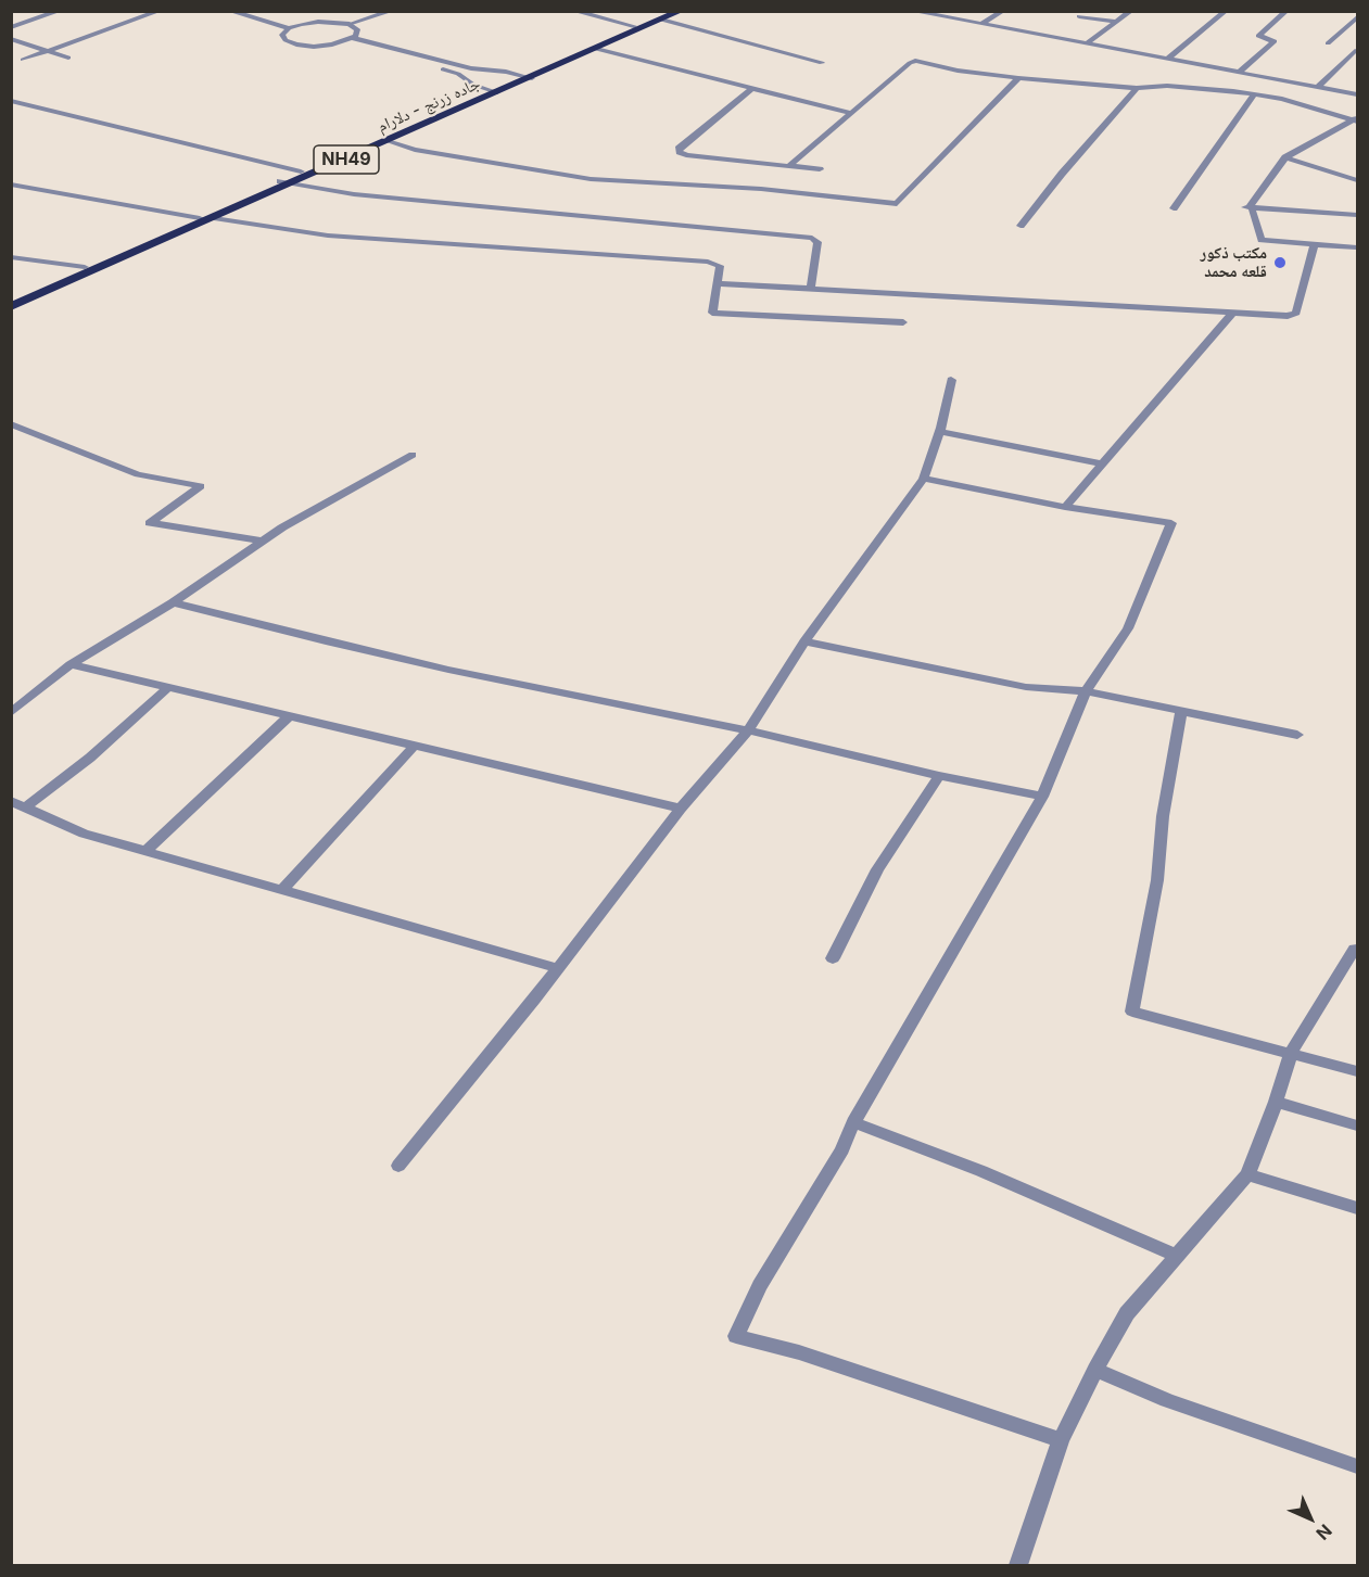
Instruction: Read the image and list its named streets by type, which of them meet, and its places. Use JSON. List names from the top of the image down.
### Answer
{
  "streets": {
    "highway": ["جاده زرنج - دلارام", "NH49"]
  },
  "places": ["مکتب ذکور قلعه محمد"],
  "north": "bottom right"
}
